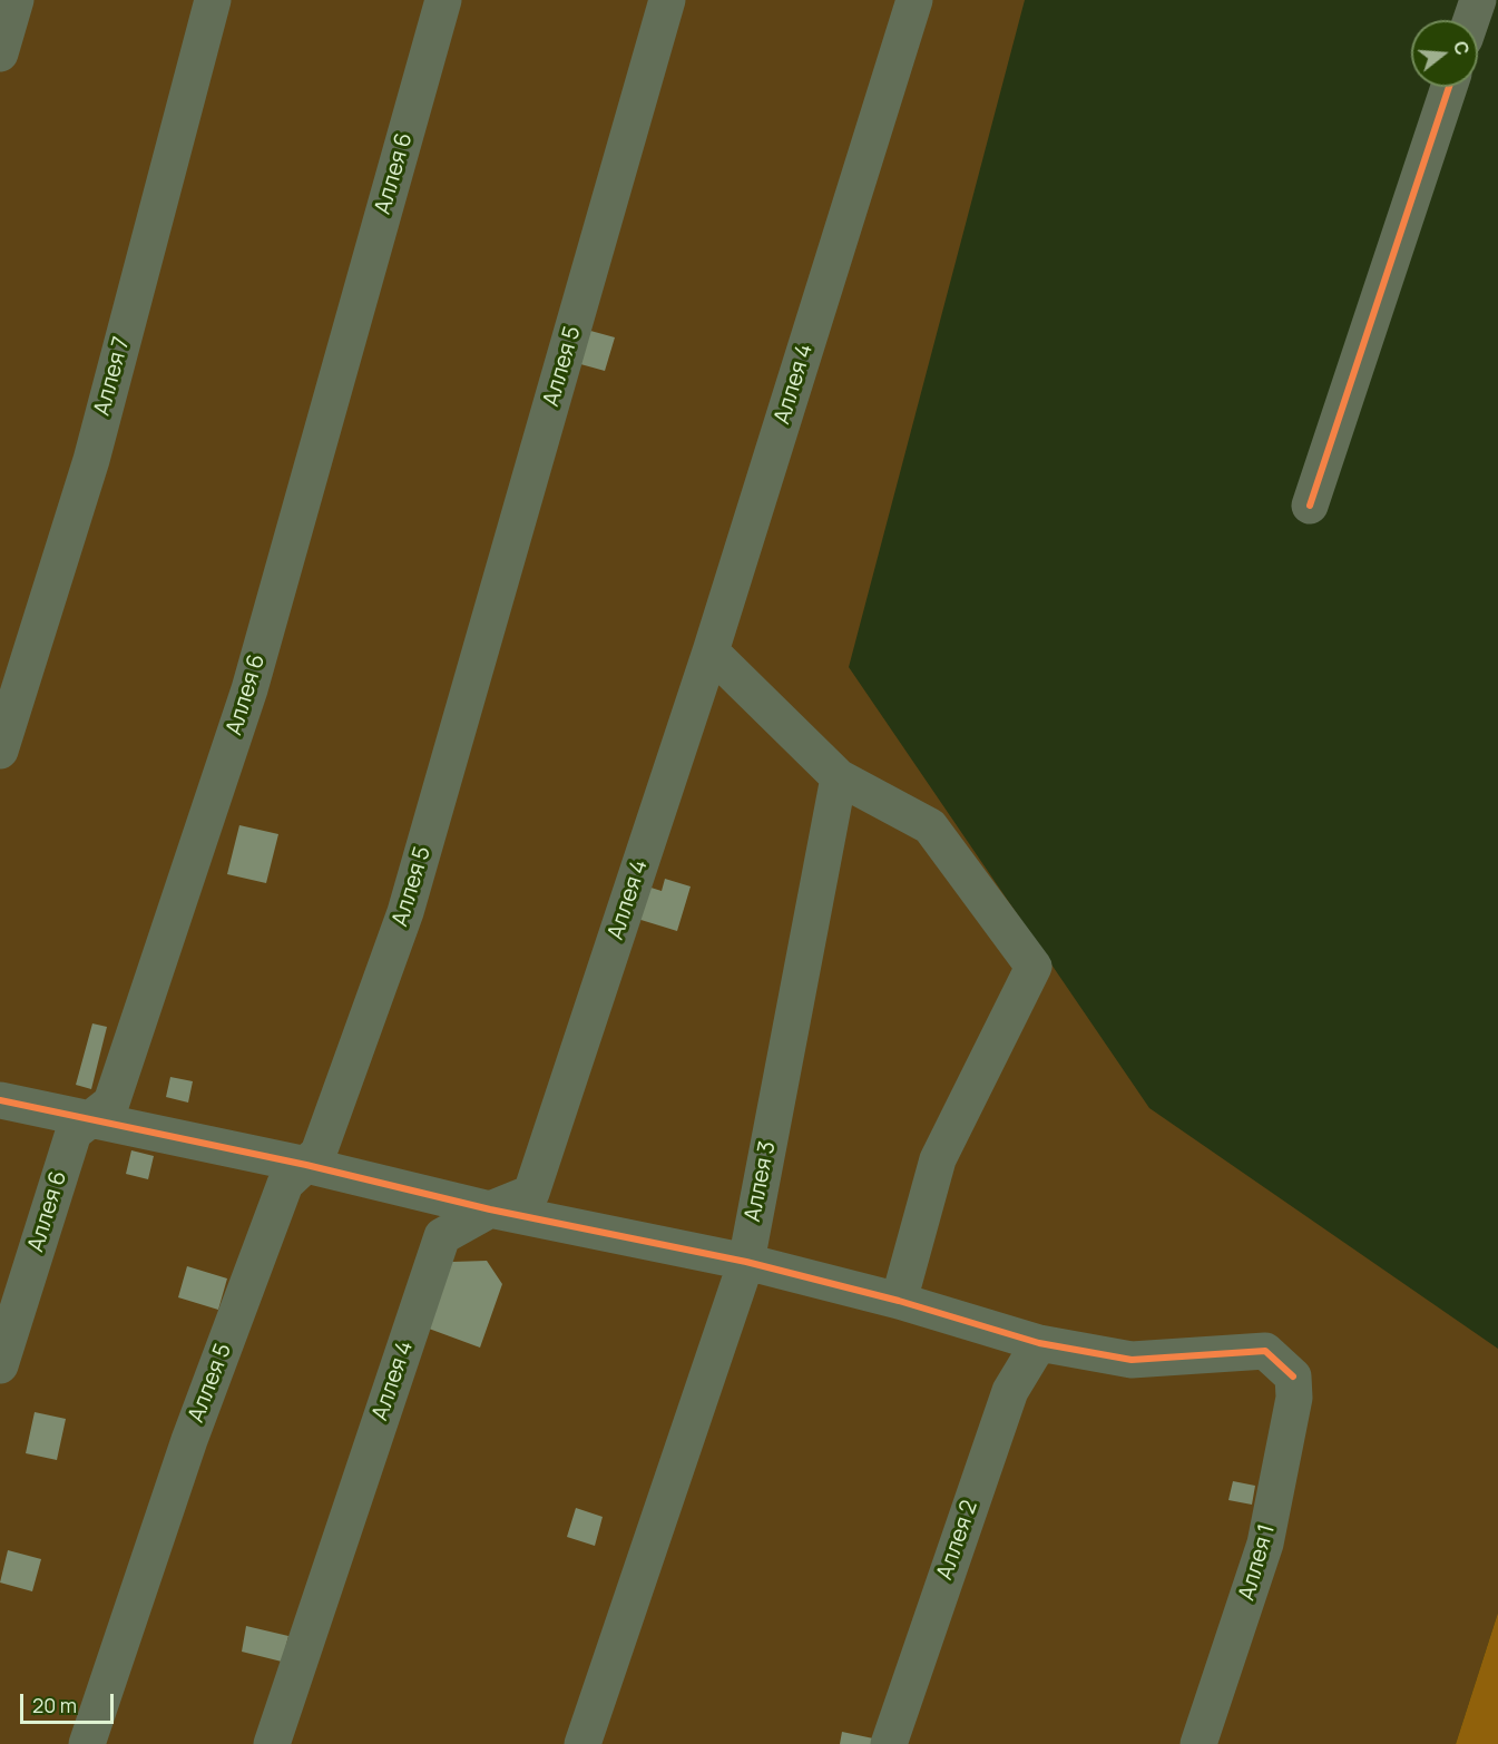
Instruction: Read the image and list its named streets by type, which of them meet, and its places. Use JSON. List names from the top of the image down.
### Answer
{
  "streets": {
    "street": [
      "Аллея 6",
      "Аллея 5",
      "Аллея 7",
      "Аллея 4",
      "Аллея 3",
      "Аллея 2",
      "Аллея 1"
    ]
  },
  "crossings": [
    ["Аллея 2", "Аллея 1"]
  ],
  "scale_bar": "20 m",
  "north": "right"
}
